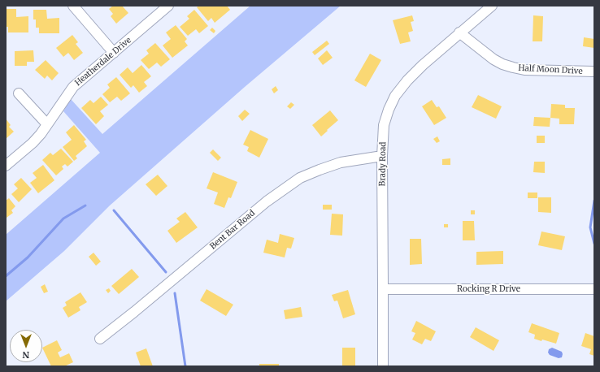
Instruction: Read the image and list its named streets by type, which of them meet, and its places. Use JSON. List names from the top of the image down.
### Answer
{
  "streets": {
    "street": [
      "Heatherdale Drive",
      "Half Moon Drive",
      "Brady Road",
      "Bent Bar Road",
      "Rocking R Drive"
    ]
  },
  "crossings": [
    ["Half Moon Drive", "Brady Road"],
    ["Brady Road", "Bent Bar Road"],
    ["Brady Road", "Rocking R Drive"]
  ],
  "north": "bottom"
}
